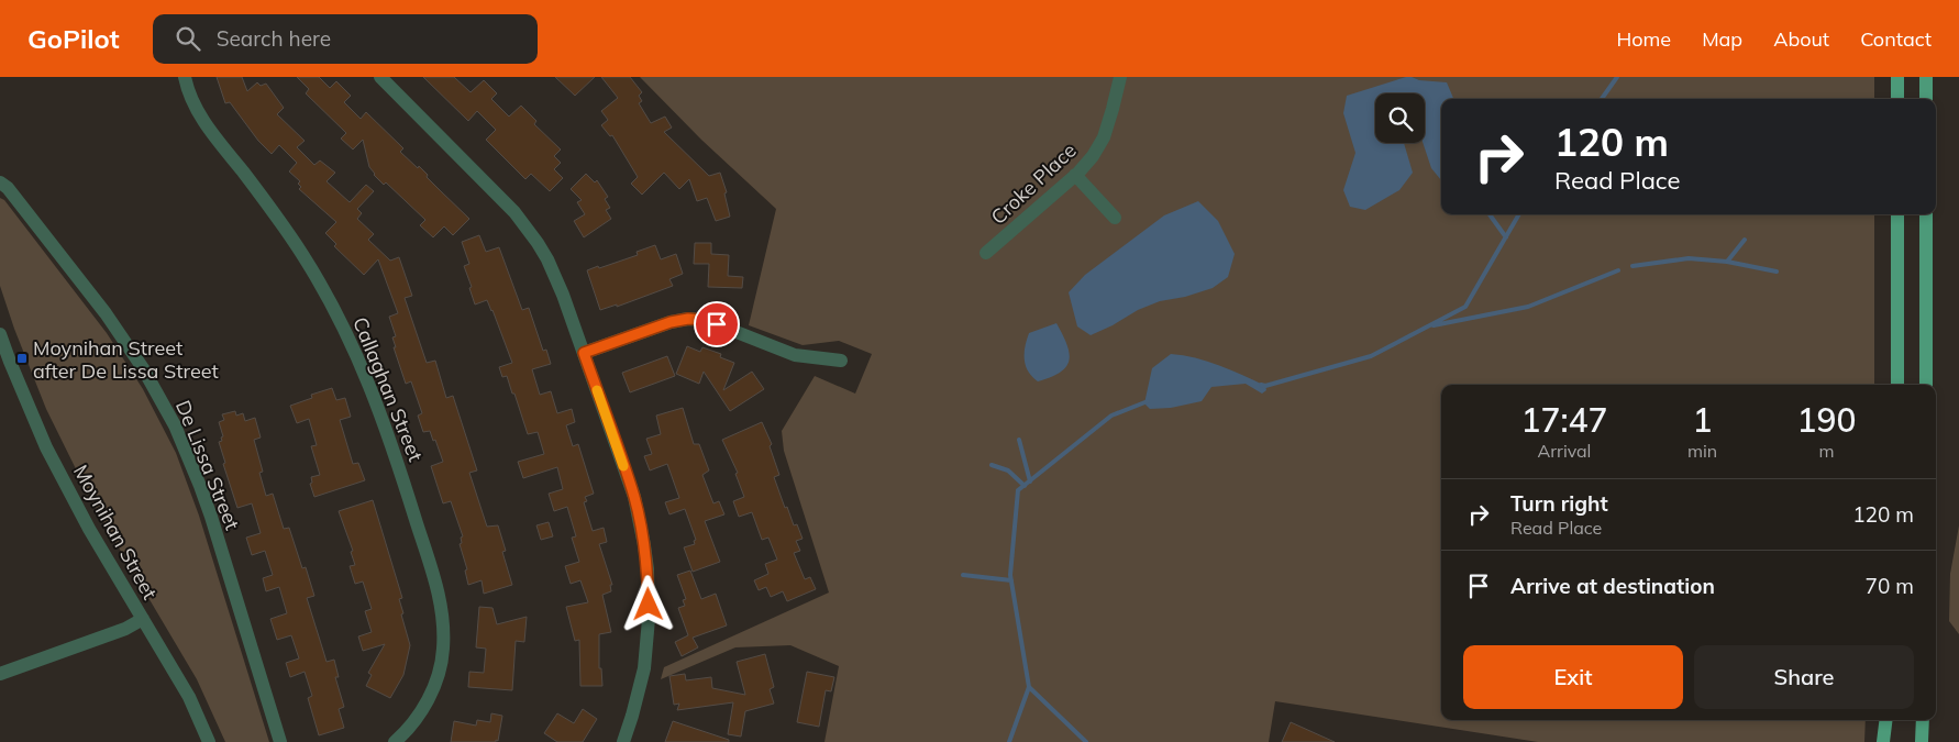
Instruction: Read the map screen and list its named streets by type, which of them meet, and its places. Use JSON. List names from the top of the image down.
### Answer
{
  "streets": {
    "street": [
      "Croke Place",
      "Callaghan Street",
      "De Lissa Street",
      "Moynihan Street"
    ]
  },
  "places": {
    "transit": ["Moynihan Street after De Lissa Street"]
  },
  "page": {
    "header": "GoPilot",
    "search": "Search here",
    "nav": [
      "Home",
      "Map",
      "About",
      "Contact"
    ],
    "turn": ["120 m", "Read Place"],
    "eta": [
      "17:47",
      "Arrival",
      "1",
      "min",
      "190",
      "m"
    ],
    "list": [
      {
        "name": "Turn right",
        "note": "Read Place",
        "value": "120 m"
      },
      {
        "name": "Arrive at destination",
        "value": "70 m"
      }
    ],
    "buttons": ["Exit", "Share"]
  }
}
